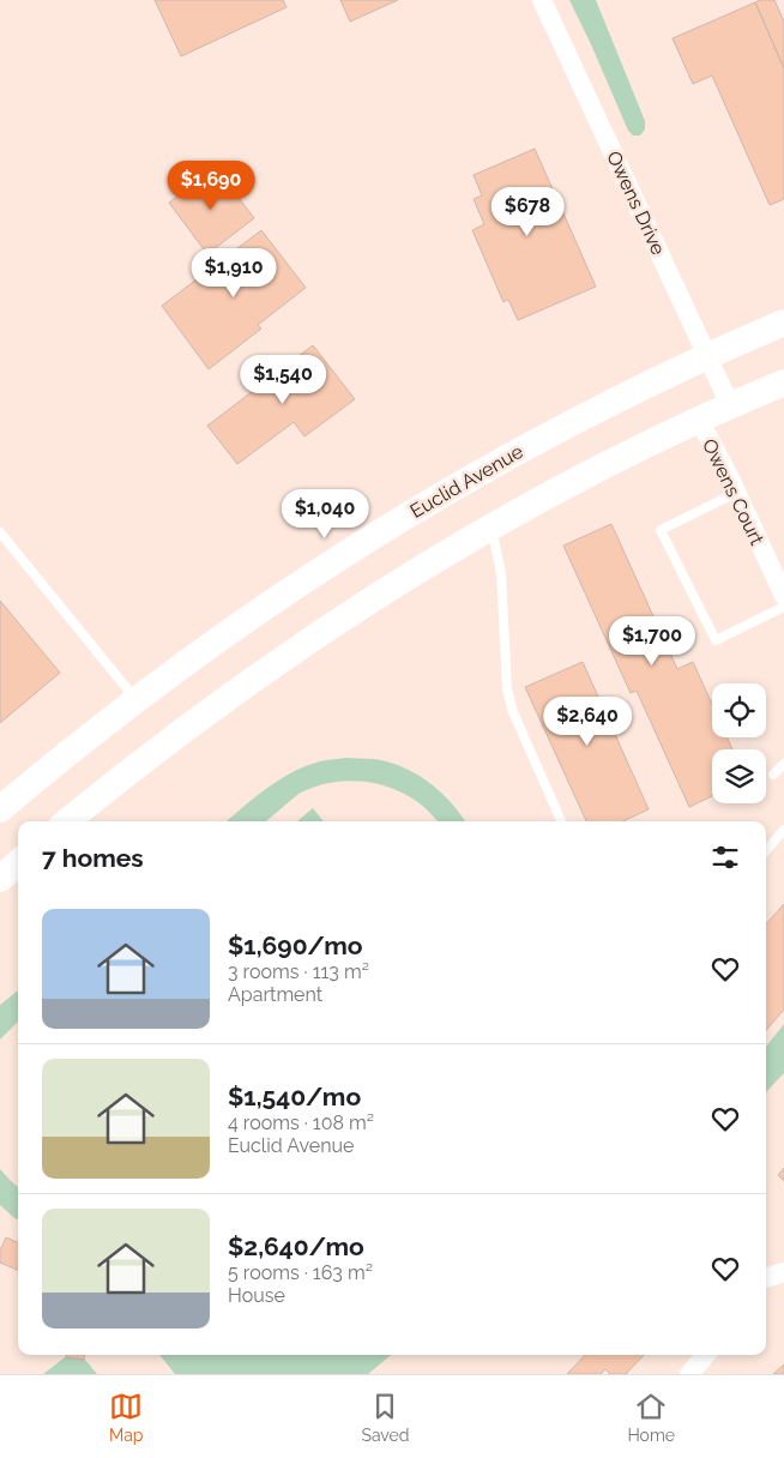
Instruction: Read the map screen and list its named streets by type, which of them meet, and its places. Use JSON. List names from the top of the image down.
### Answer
{
  "streets": {
    "street": ["Owens Drive", "Euclid Avenue", "Owens Court"]
  },
  "crossings": [
    ["Owens Drive", "Euclid Avenue"]
  ],
  "page": {
    "price": [
      "$1,690",
      "$678",
      "$1,910",
      "$1,540",
      "$1,040",
      "$1,700",
      "$2,640"
    ],
    "heading": "7 homes",
    "list": [
      {
        "name": "$1,690/mo",
        "note": "3 rooms · 113 m² · Apartment"
      },
      {
        "name": "$1,540/mo",
        "note": "4 rooms · 108 m² · Euclid Avenue"
      },
      {
        "name": "$2,640/mo",
        "note": "5 rooms · 163 m² · House"
      }
    ],
    "tabs": ["Map", "Saved", "Home"]
  }
}
